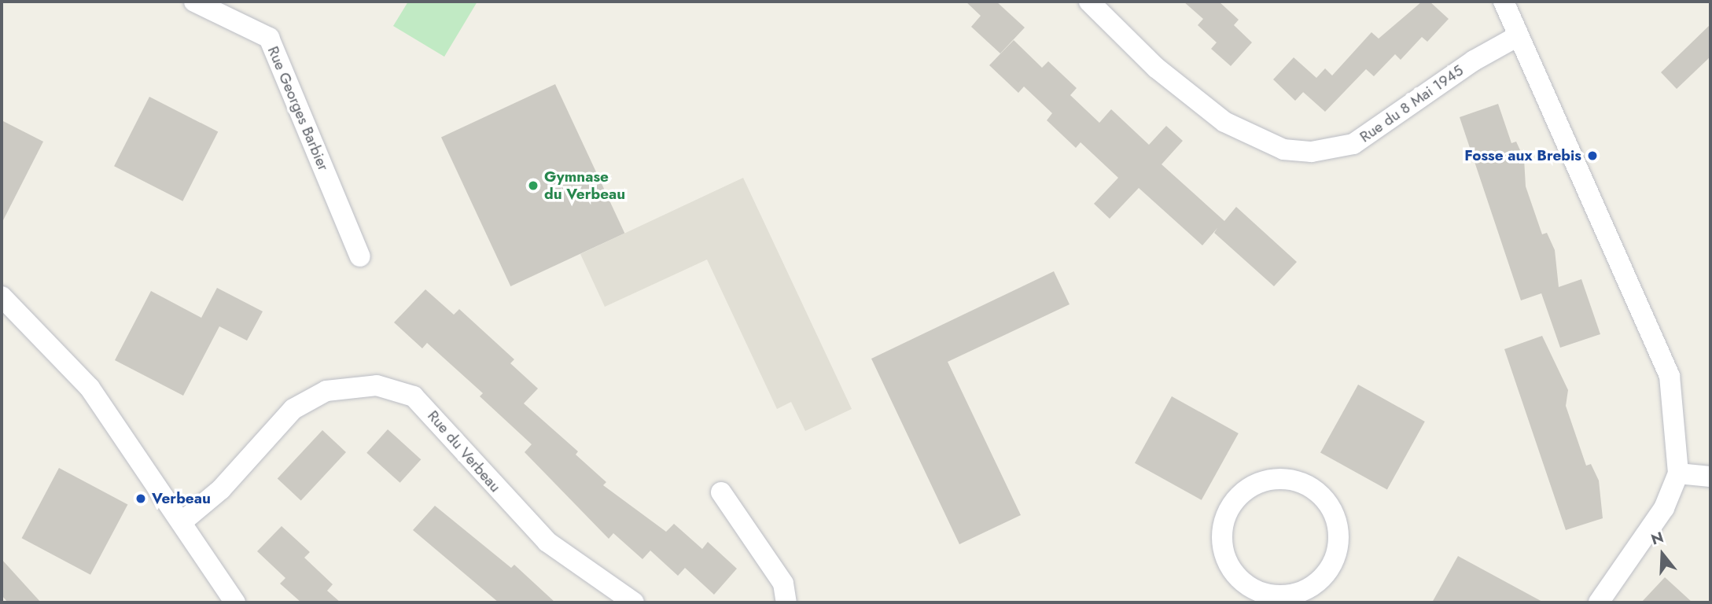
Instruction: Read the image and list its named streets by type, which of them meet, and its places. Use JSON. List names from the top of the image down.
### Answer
{
  "streets": {
    "street": ["Rue du 8 Mai 1945", "Rue Georges Barbier", "Rue du Verbeau"]
  },
  "places": ["Fosse aux Brebis", "Gymnase du Verbeau", "Verbeau"],
  "north": "top"
}
